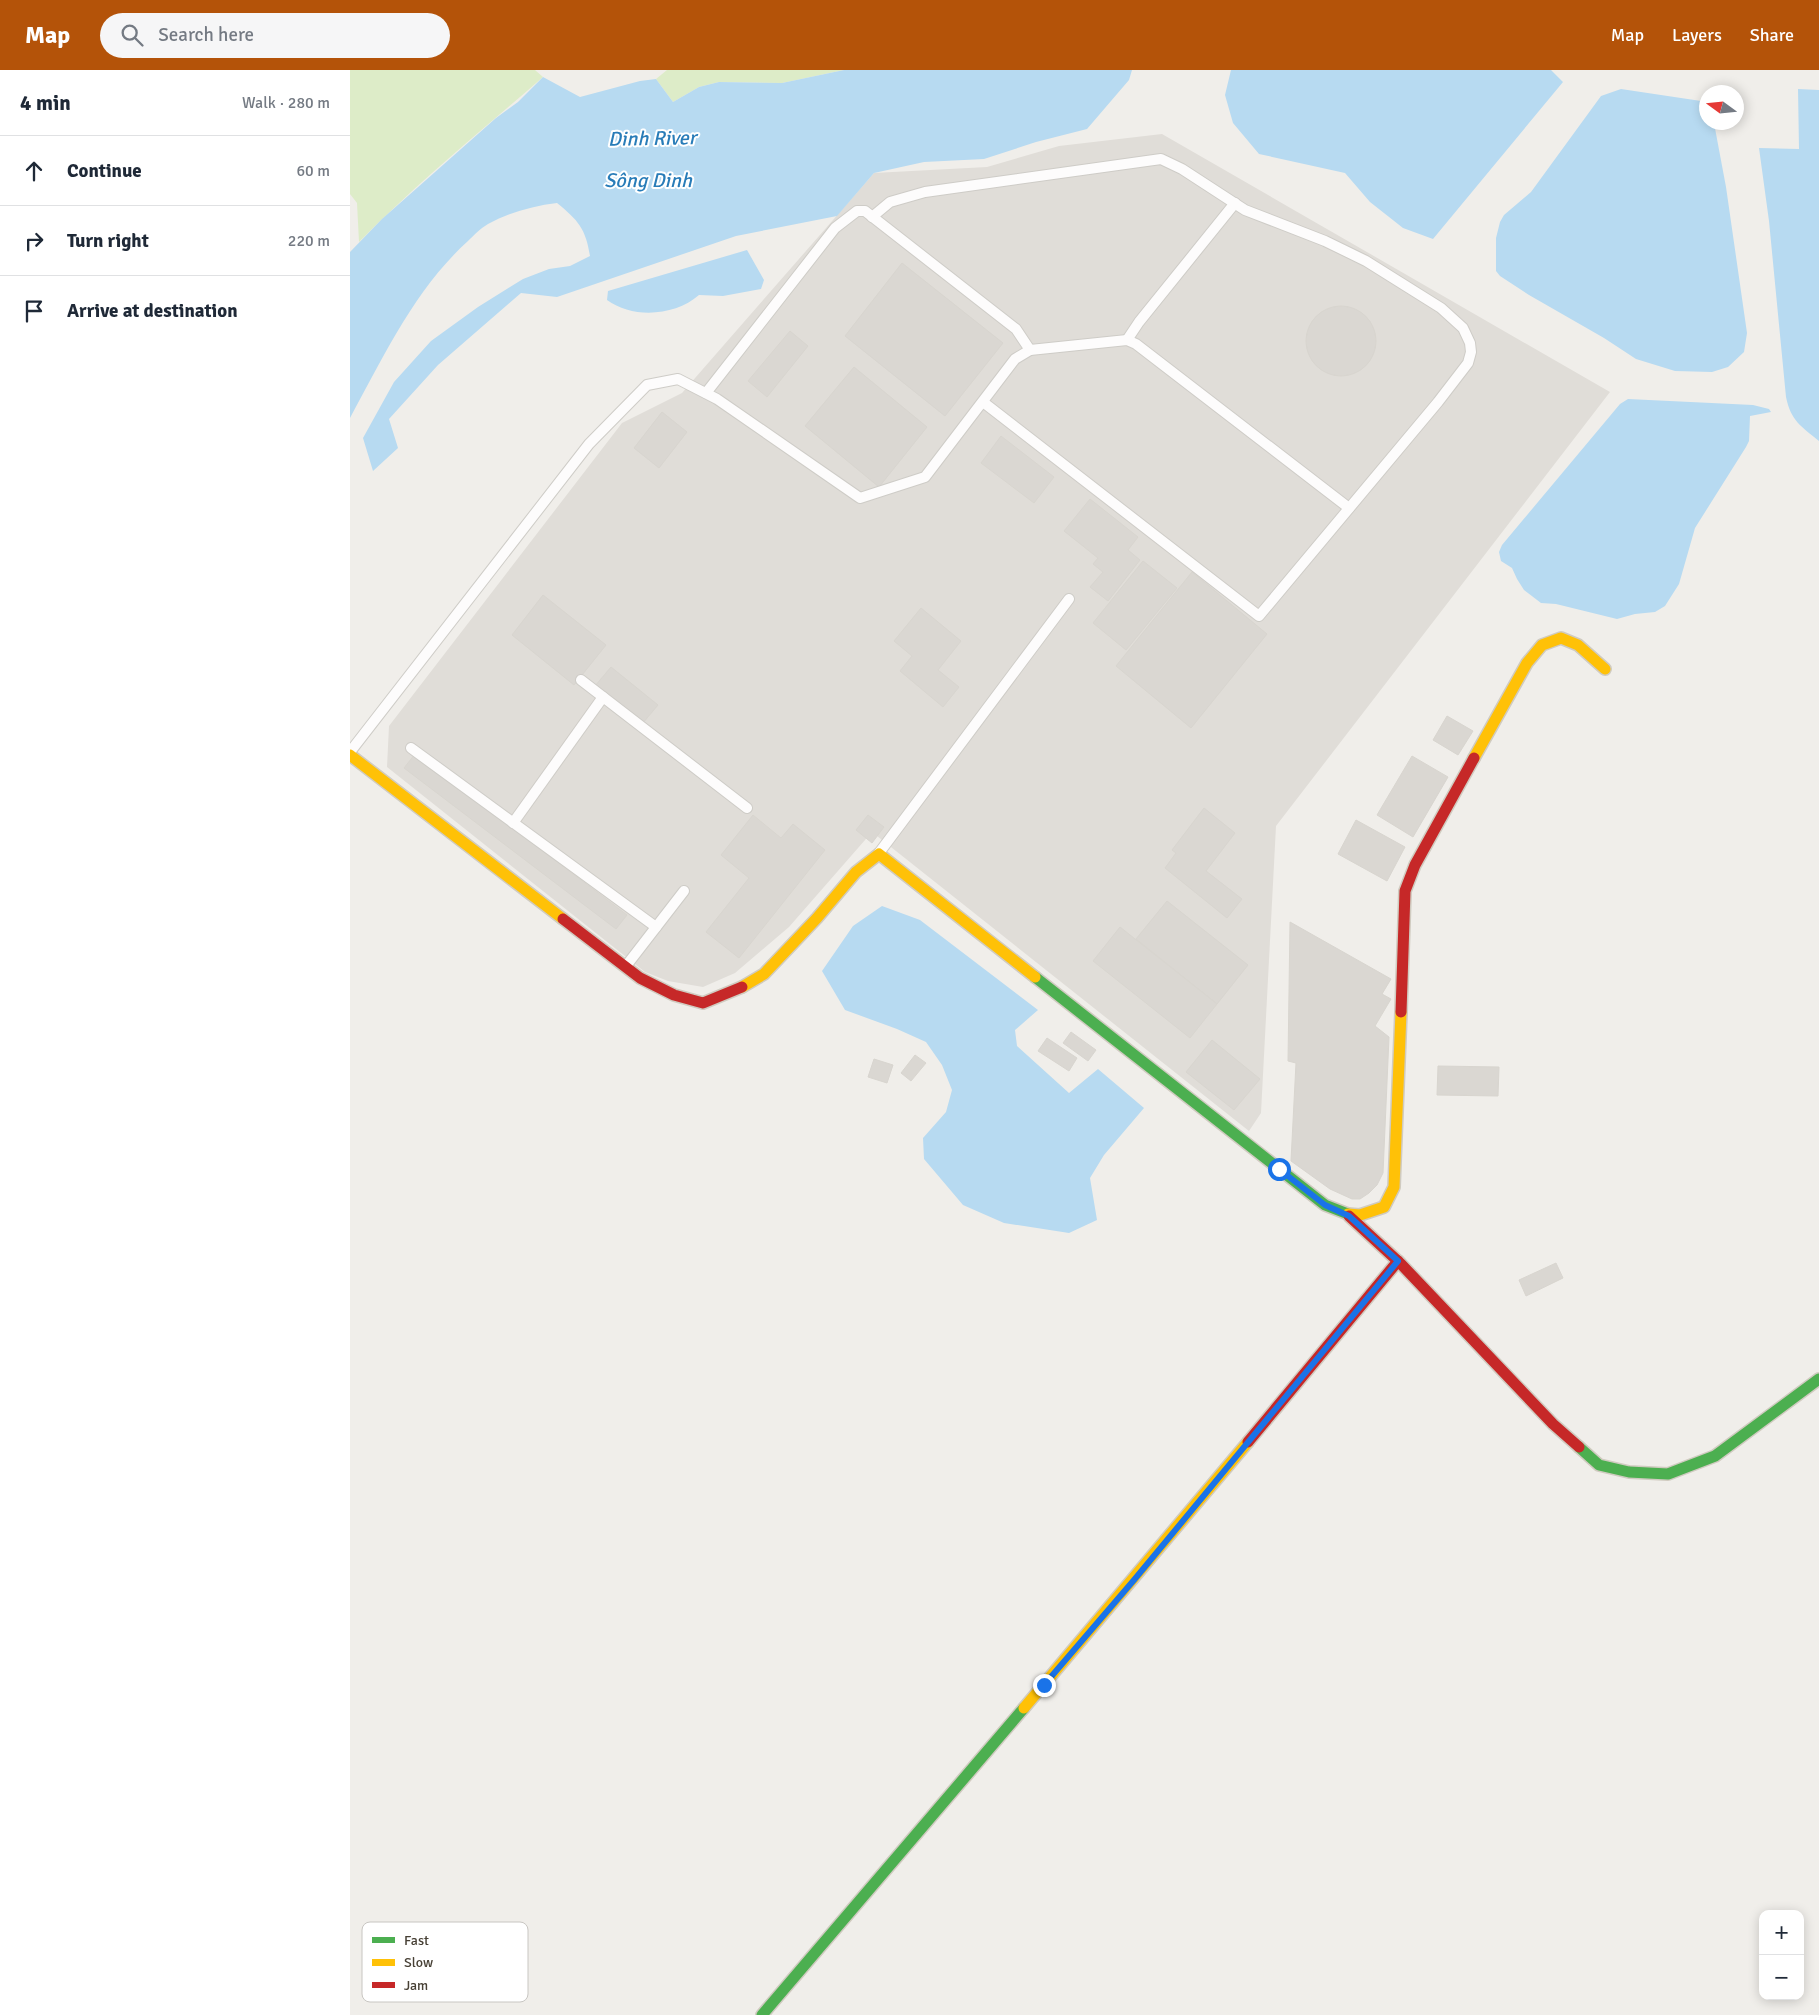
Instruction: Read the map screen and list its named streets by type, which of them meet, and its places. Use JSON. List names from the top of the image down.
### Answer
{
  "water": ["Dinh River", "Sông Dinh"],
  "legend": ["Fast", "Slow", "Jam"],
  "north": "left",
  "page": {
    "header": "Map",
    "search": "Search here",
    "nav": ["Map", "Layers", "Share"],
    "heading": ["4 min", "Walk · 280 m"],
    "list": [
      ["Continue", "60 m"],
      ["Turn right", "220 m"],
      "Arrive at destination"
    ],
    "map_buttons": ["+", "−"]
  }
}
